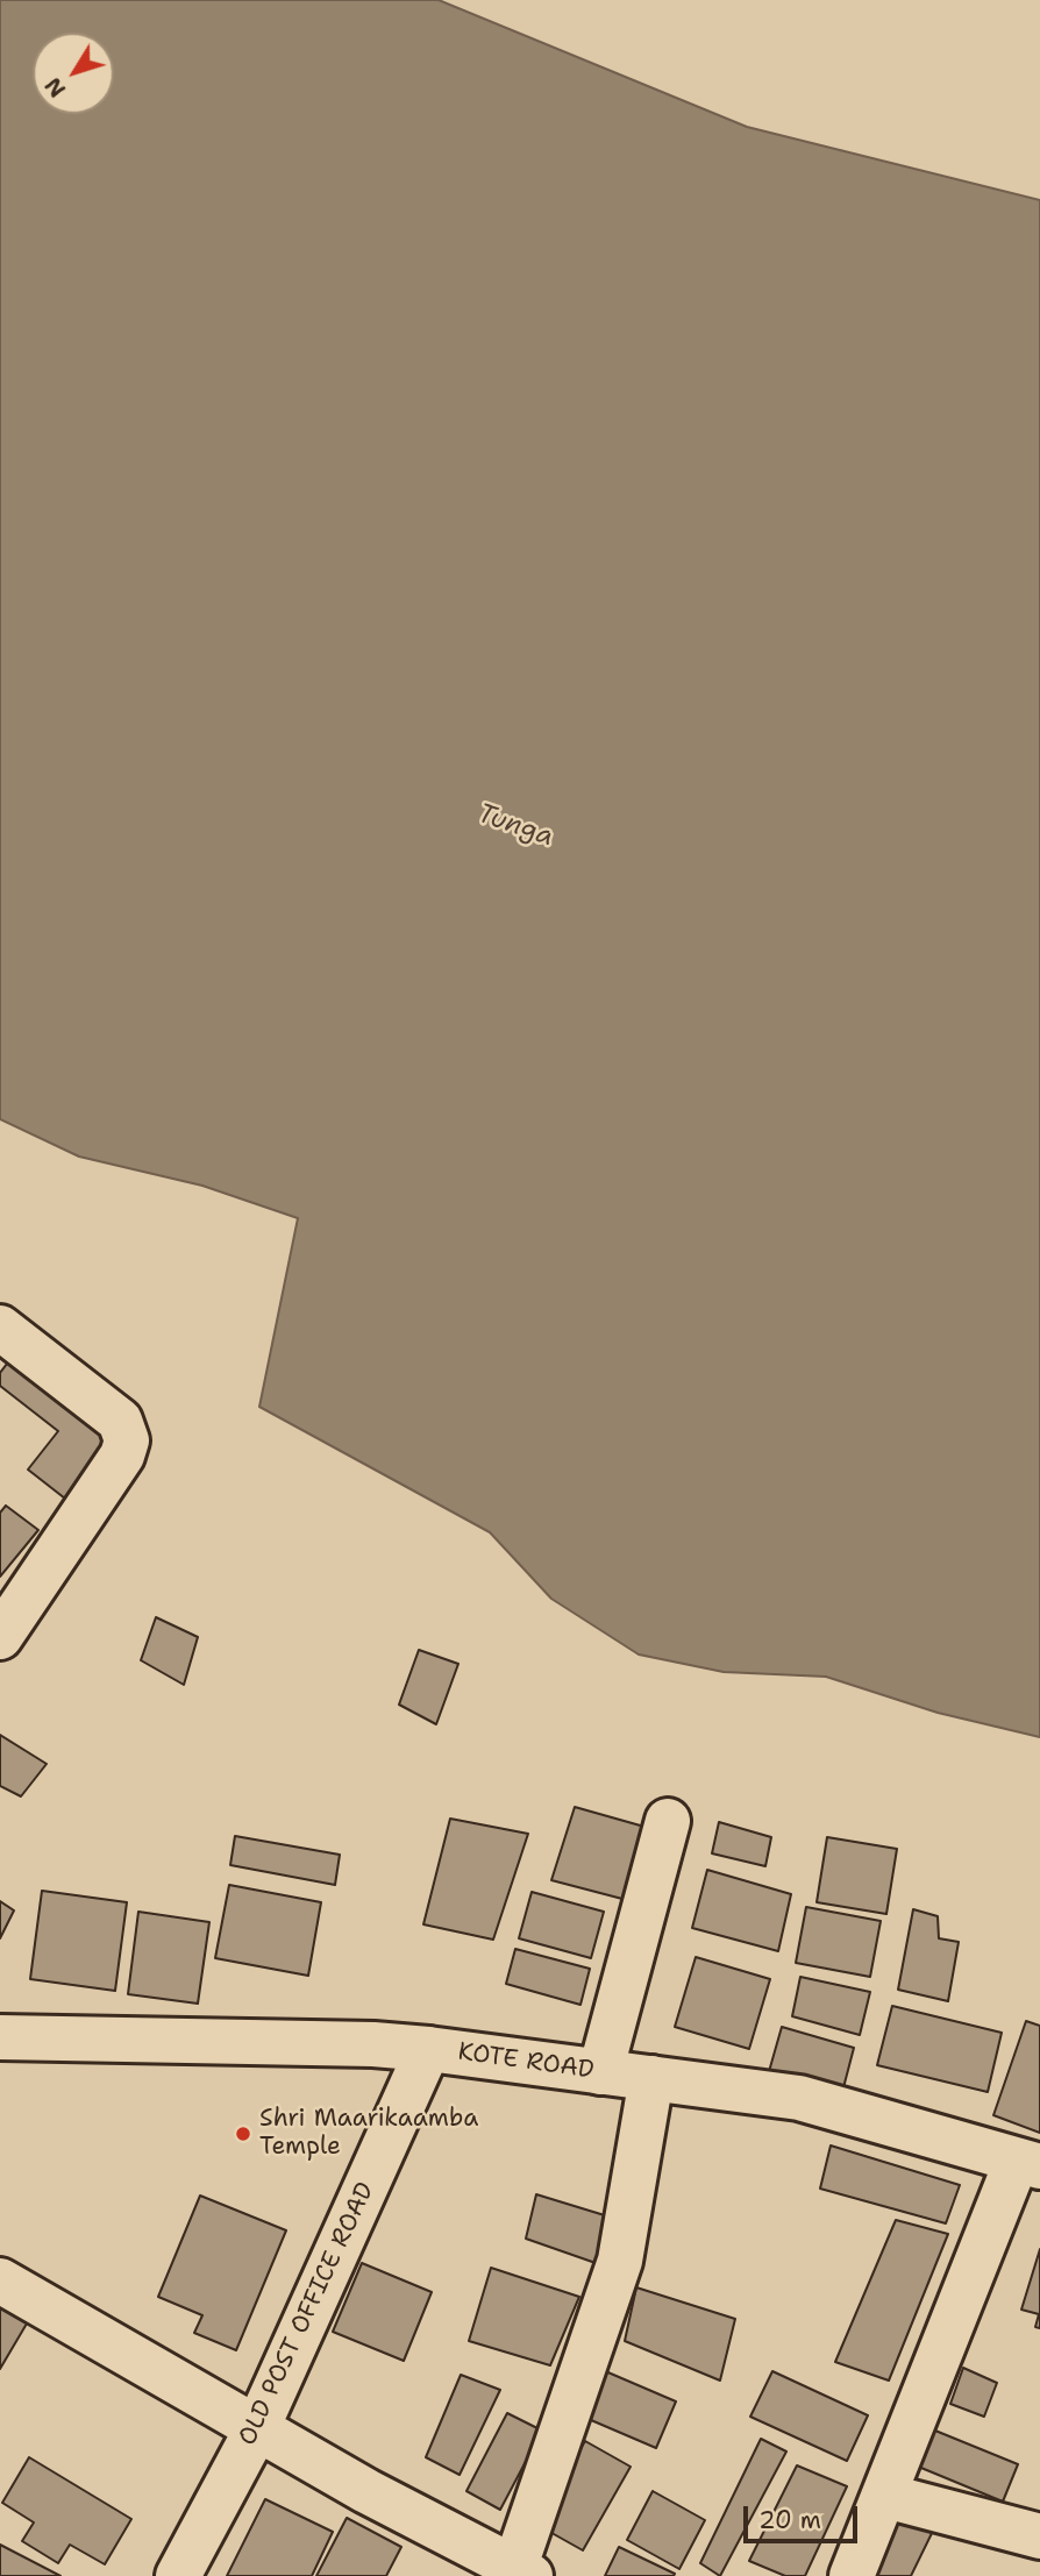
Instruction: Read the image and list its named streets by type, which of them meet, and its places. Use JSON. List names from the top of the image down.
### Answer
{
  "streets": {
    "street": ["KOTE ROAD", "OLD POST OFFICE ROAD"]
  },
  "crossings": [
    ["KOTE ROAD", "OLD POST OFFICE ROAD"]
  ],
  "water": ["Tunga"],
  "places": ["Shri Maarikaamba Temple"],
  "scale_bar": "20 m",
  "north": "bottom left"
}
